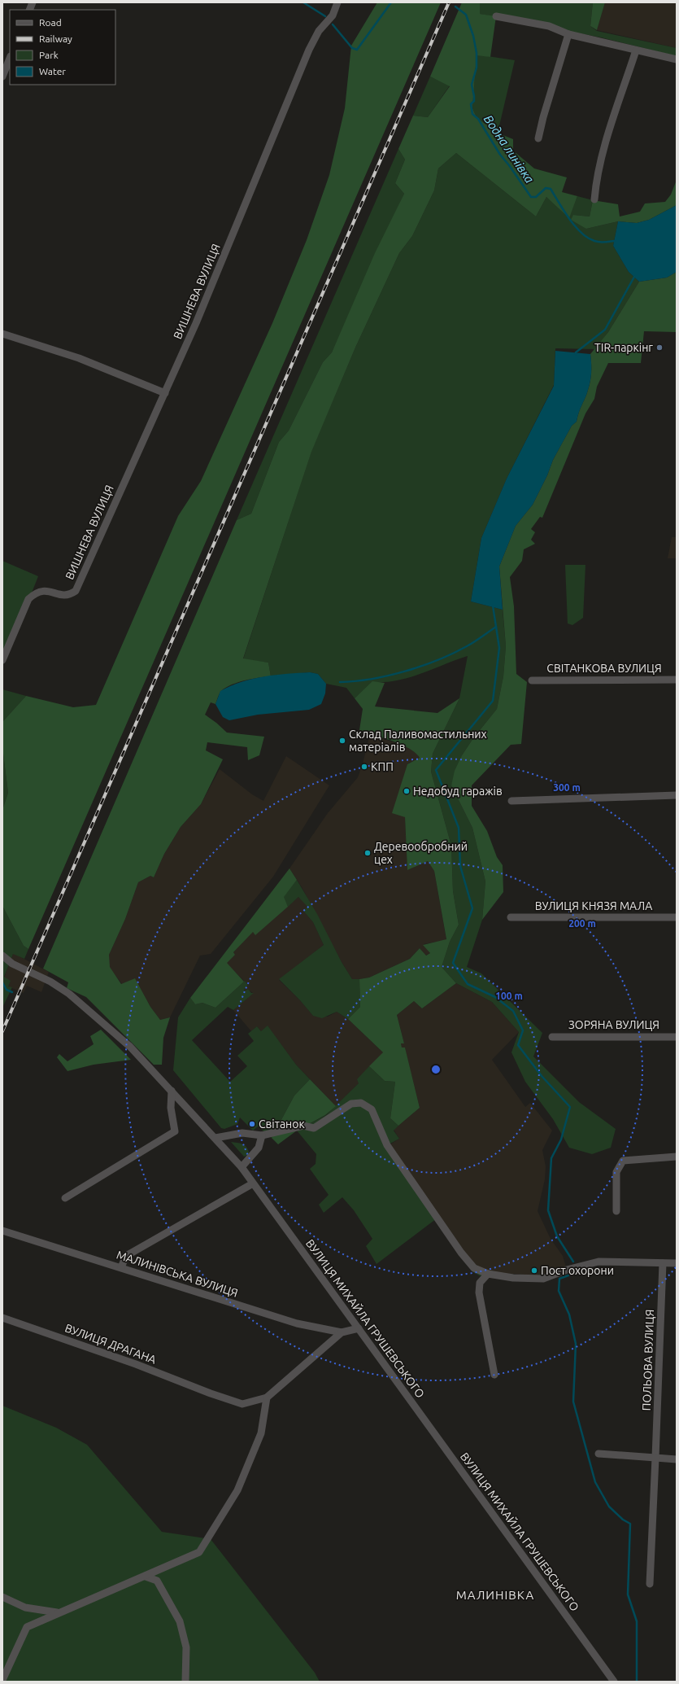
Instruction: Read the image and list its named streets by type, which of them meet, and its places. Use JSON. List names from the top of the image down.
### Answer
{
  "streets": {
    "street": [
      "ВИШНЕВА ВУЛИЦЯ",
      "СВІТАНКОВА ВУЛИЦЯ",
      "ВУЛИЦЯ КНЯЗЯ МАЛА",
      "ЗОРЯНА ВУЛИЦЯ",
      "МАЛИНІВСЬКА ВУЛИЦЯ",
      "ВУЛИЦЯ МИХАЙЛА ГРУШЕВСЬКОГО",
      "ВУЛИЦЯ ДРАГАНА",
      "ПОЛЬОВА ВУЛИЦЯ"
    ]
  },
  "districts": ["МАЛИНІВКА"],
  "water": ["Водна линівка"],
  "places": [
    "TIR-паркінг",
    "Склад Паливомастильних матеріалів",
    "КПП",
    "Недобуд гаражів",
    "Деревообробний цех",
    "Світанок",
    "Пост охорони"
  ],
  "legend": [
    "Road",
    "Railway",
    "Park",
    "Water"
  ],
  "rings": ["300 m", "200 m", "100 m"]
}
